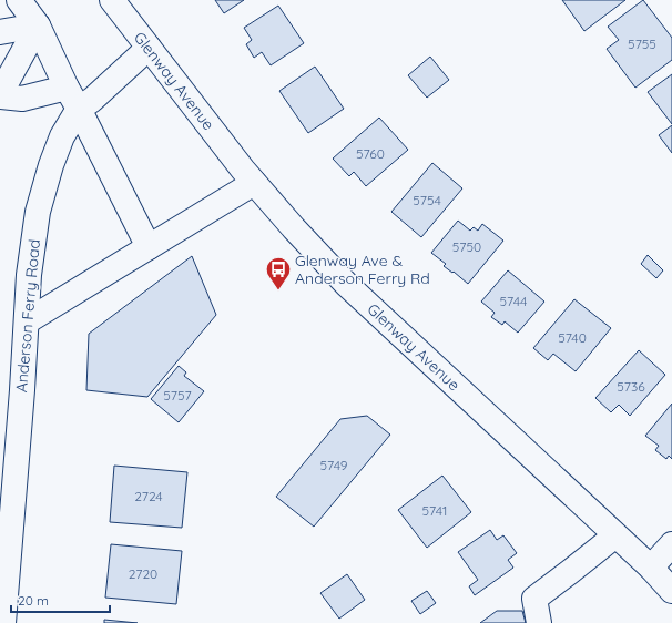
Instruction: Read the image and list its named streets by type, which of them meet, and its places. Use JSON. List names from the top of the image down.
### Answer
{
  "streets": {
    "main road": ["Glenway Avenue", "Anderson Ferry Road"]
  },
  "crossings": [
    ["Glenway Avenue", "Anderson Ferry Road"]
  ],
  "places": {
    "bus stop": ["Glenway Ave & Anderson Ferry Rd"]
  },
  "house_numbers": [
    "5755",
    "5760",
    "5754",
    "5750",
    "5744",
    "5740",
    "5736",
    "5757",
    "5749",
    "2724",
    "5741",
    "2720"
  ],
  "scale_bar": "20 m"
}
